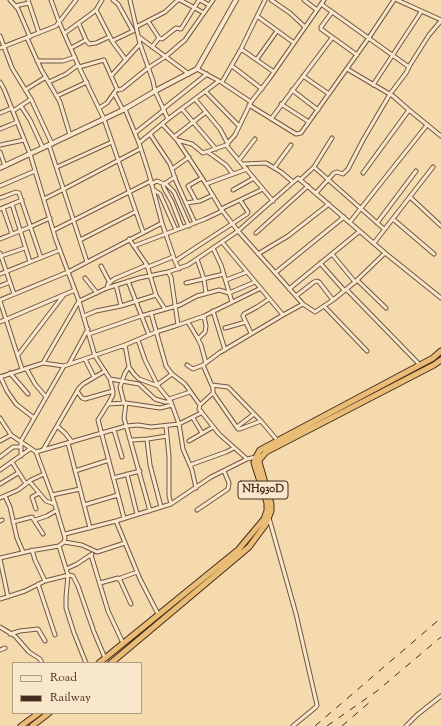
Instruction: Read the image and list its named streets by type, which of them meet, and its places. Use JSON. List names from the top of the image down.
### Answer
{
  "streets": {
    "highway": ["NH930D"]
  },
  "legend": ["Road", "Railway"]
}
